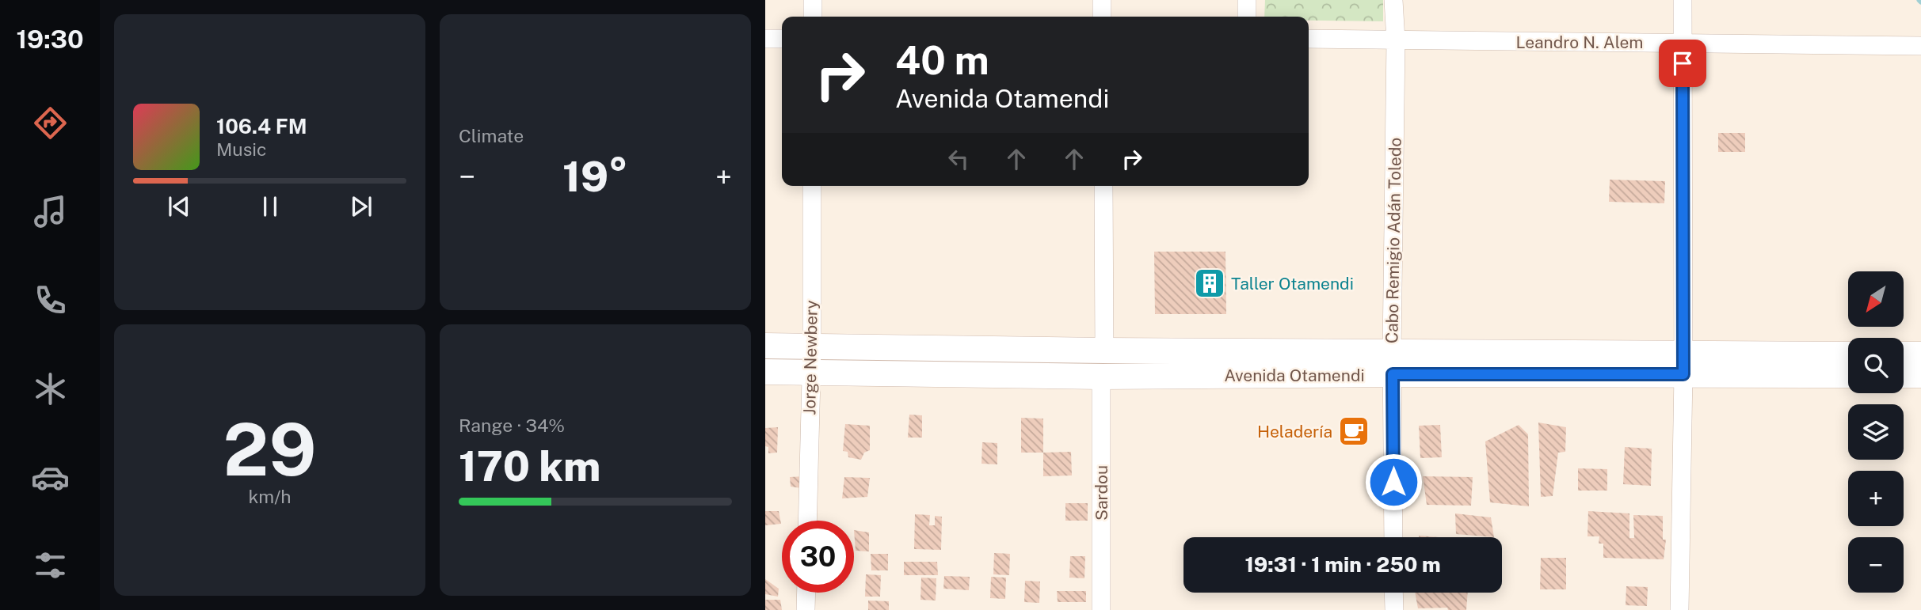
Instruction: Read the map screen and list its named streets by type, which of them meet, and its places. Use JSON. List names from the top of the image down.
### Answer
{
  "streets": {
    "main road": ["Avenida Otamendi"],
    "street": [
      "Leandro N. Alem",
      "Cabo Remigio Adán Toledo",
      "Jorge Newbery",
      "Sardou"
    ]
  },
  "crossings": [
    ["Leandro N. Alem", "Cabo Remigio Adán Toledo"],
    ["Cabo Remigio Adán Toledo", "Avenida Otamendi"],
    ["Jorge Newbery", "Avenida Otamendi"],
    ["Avenida Otamendi", "Sardou"]
  ],
  "places": {
    "building": ["Taller Otamendi"],
    "cafe": ["Heladería"]
  },
  "north": "bottom left",
  "page": {
    "tabs": "19:30",
    "tile": [
      "Climate",
      ["29", "km/h"],
      ["Range · 34%", "170 km"]
    ],
    "turn": ["40 m", "Avenida Otamendi"],
    "song": ["106.4 FM", "Music"],
    "heat": ["−", "19°", "+"],
    "map_buttons": ["+", "−"],
    "limit": "30",
    "trip": "19:31 · 1 min · 250 m"
  }
}
